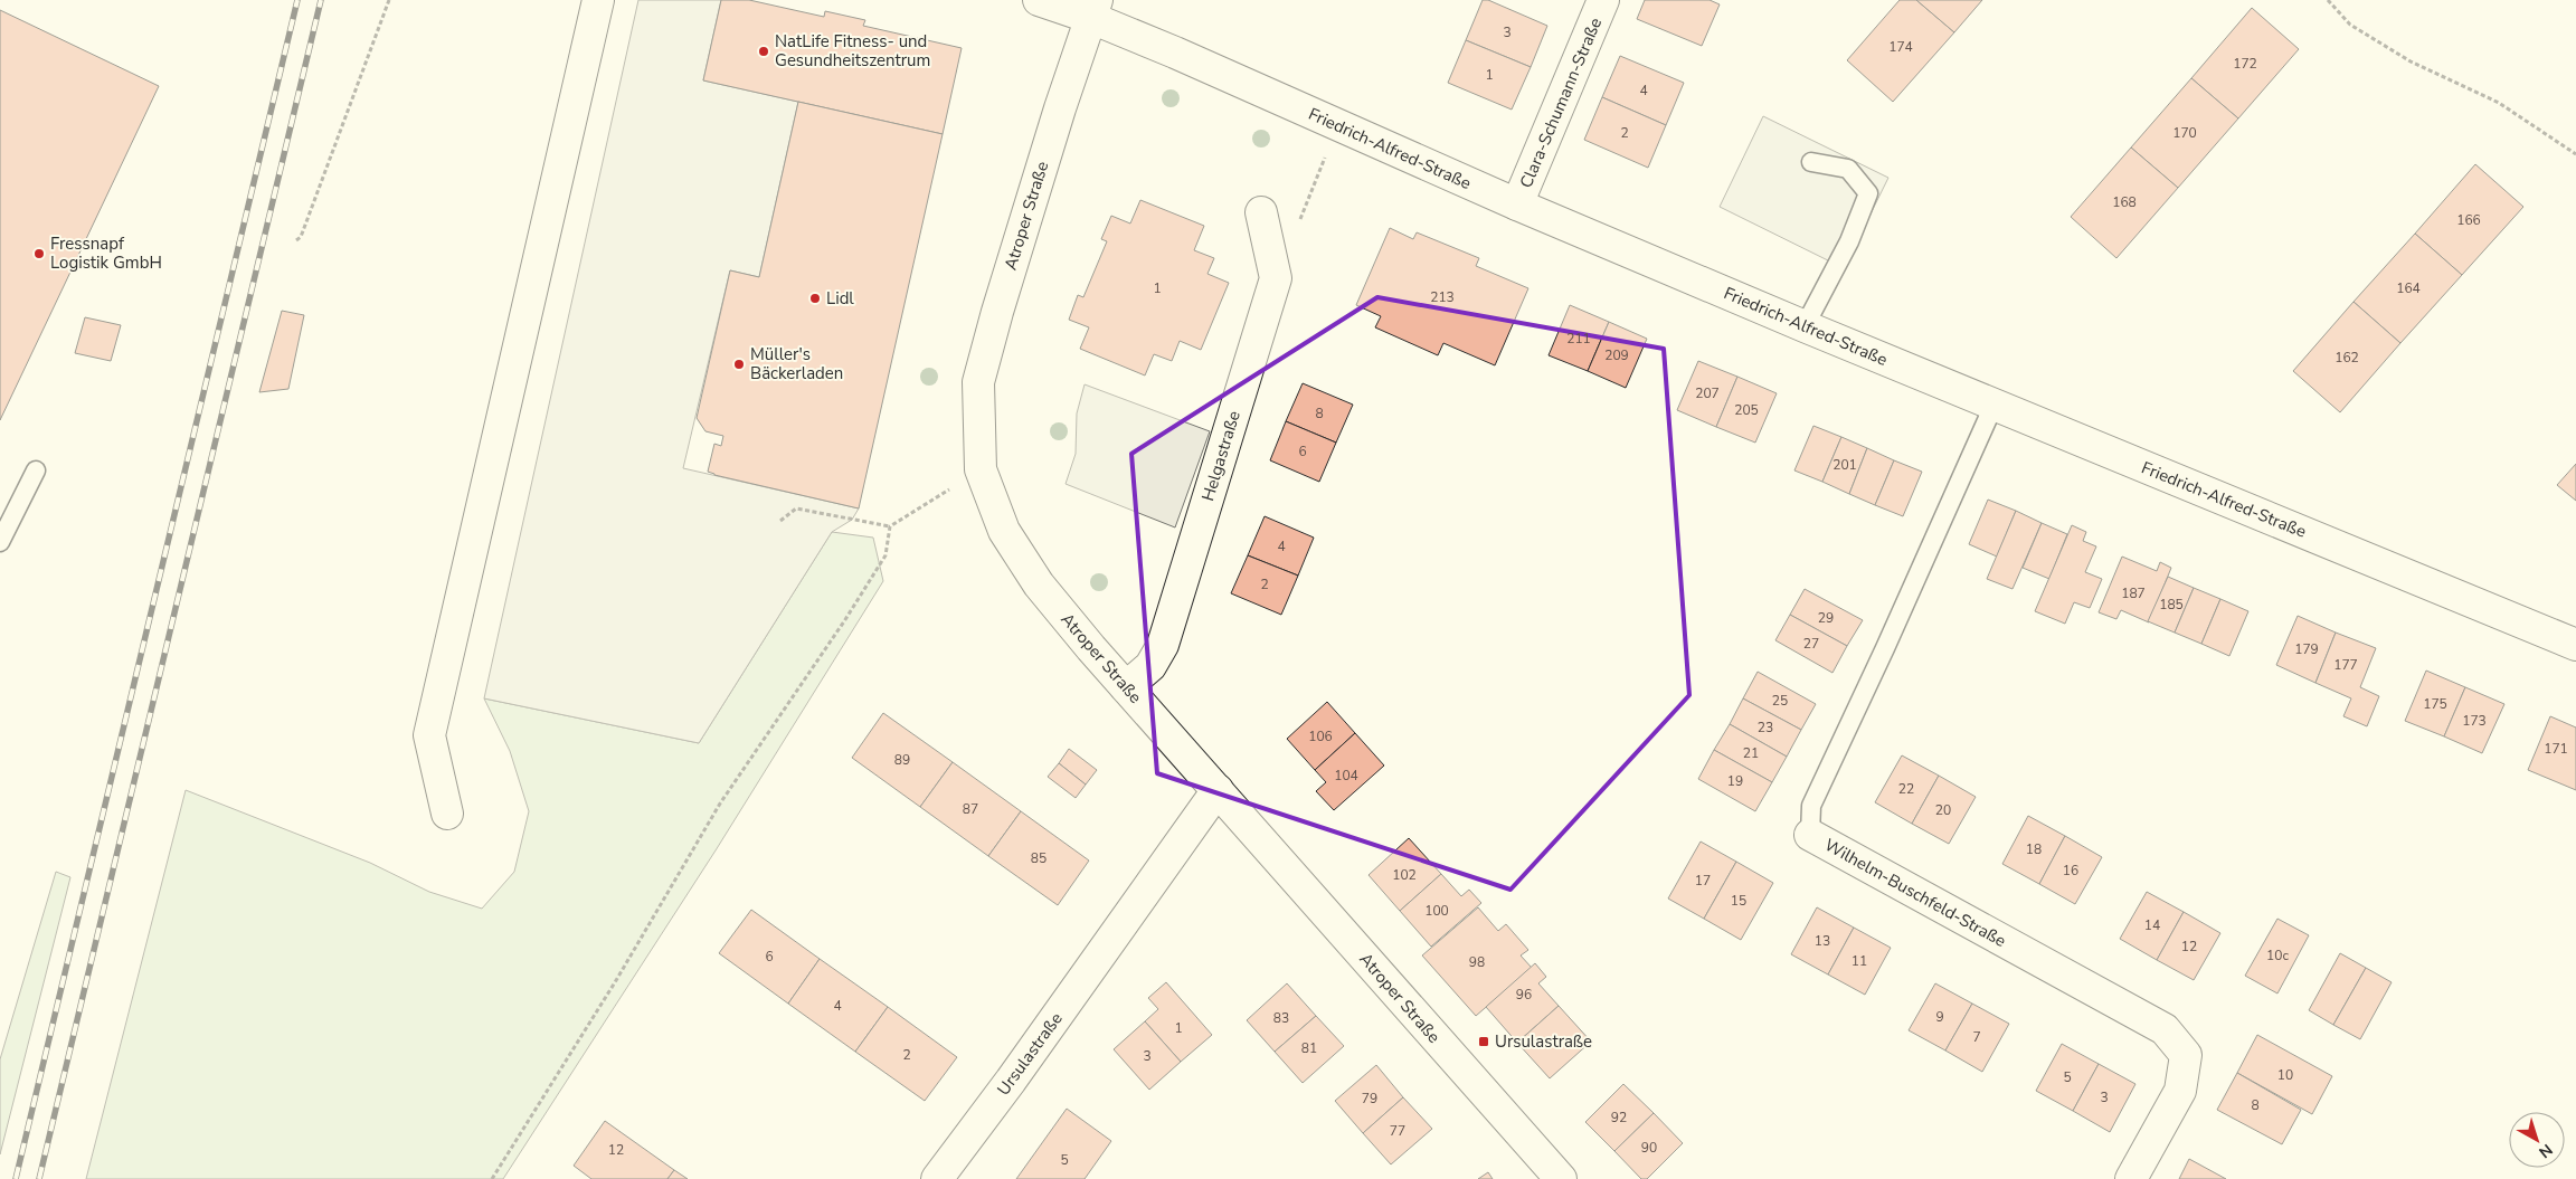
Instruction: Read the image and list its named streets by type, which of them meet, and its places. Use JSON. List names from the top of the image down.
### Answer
{
  "streets": {
    "street": [
      "Clara-Schumann-Straße",
      "Friedrich-Alfred-Straße",
      "Atroper Straße",
      "Helgastraße",
      "Wilhelm-Buschfeld-Straße",
      "Ursulastraße"
    ]
  },
  "crossings": [
    ["Clara-Schumann-Straße", "Friedrich-Alfred-Straße"],
    ["Friedrich-Alfred-Straße", "Atroper Straße"],
    ["Friedrich-Alfred-Straße", "Wilhelm-Buschfeld-Straße"],
    ["Atroper Straße", "Helgastraße"],
    ["Atroper Straße", "Ursulastraße"]
  ],
  "places": {
    "other": [
      "NatLife Fitness- und Gesundheitszentrum",
      "Fressnapf Logistik GmbH",
      "Lidl",
      "Müller's Bäckerladen"
    ],
    "transit": ["Ursulastraße"]
  },
  "house_numbers": [
    "3",
    "174",
    "172",
    "1",
    "4",
    "2",
    "170",
    "168",
    "166",
    "1",
    "164",
    "213",
    "211",
    "209",
    "162",
    "207",
    "205",
    "8",
    "6",
    "201",
    "4",
    "2",
    "187",
    "185",
    "29",
    "27",
    "179",
    "177",
    "25",
    "175",
    "173",
    "23",
    "106",
    "171",
    "21",
    "89",
    "104",
    "19",
    "22",
    "87",
    "20",
    "18",
    "85",
    "16",
    "102",
    "17",
    "15",
    "100",
    "14",
    "13",
    "12",
    "10c",
    "6",
    "11",
    "98",
    "96",
    "4",
    "9",
    "83",
    "1",
    "7",
    "81",
    "2",
    "3",
    "10",
    "5",
    "3",
    "79",
    "8",
    "92",
    "77",
    "90",
    "12",
    "5"
  ],
  "north": "bottom right"
}
